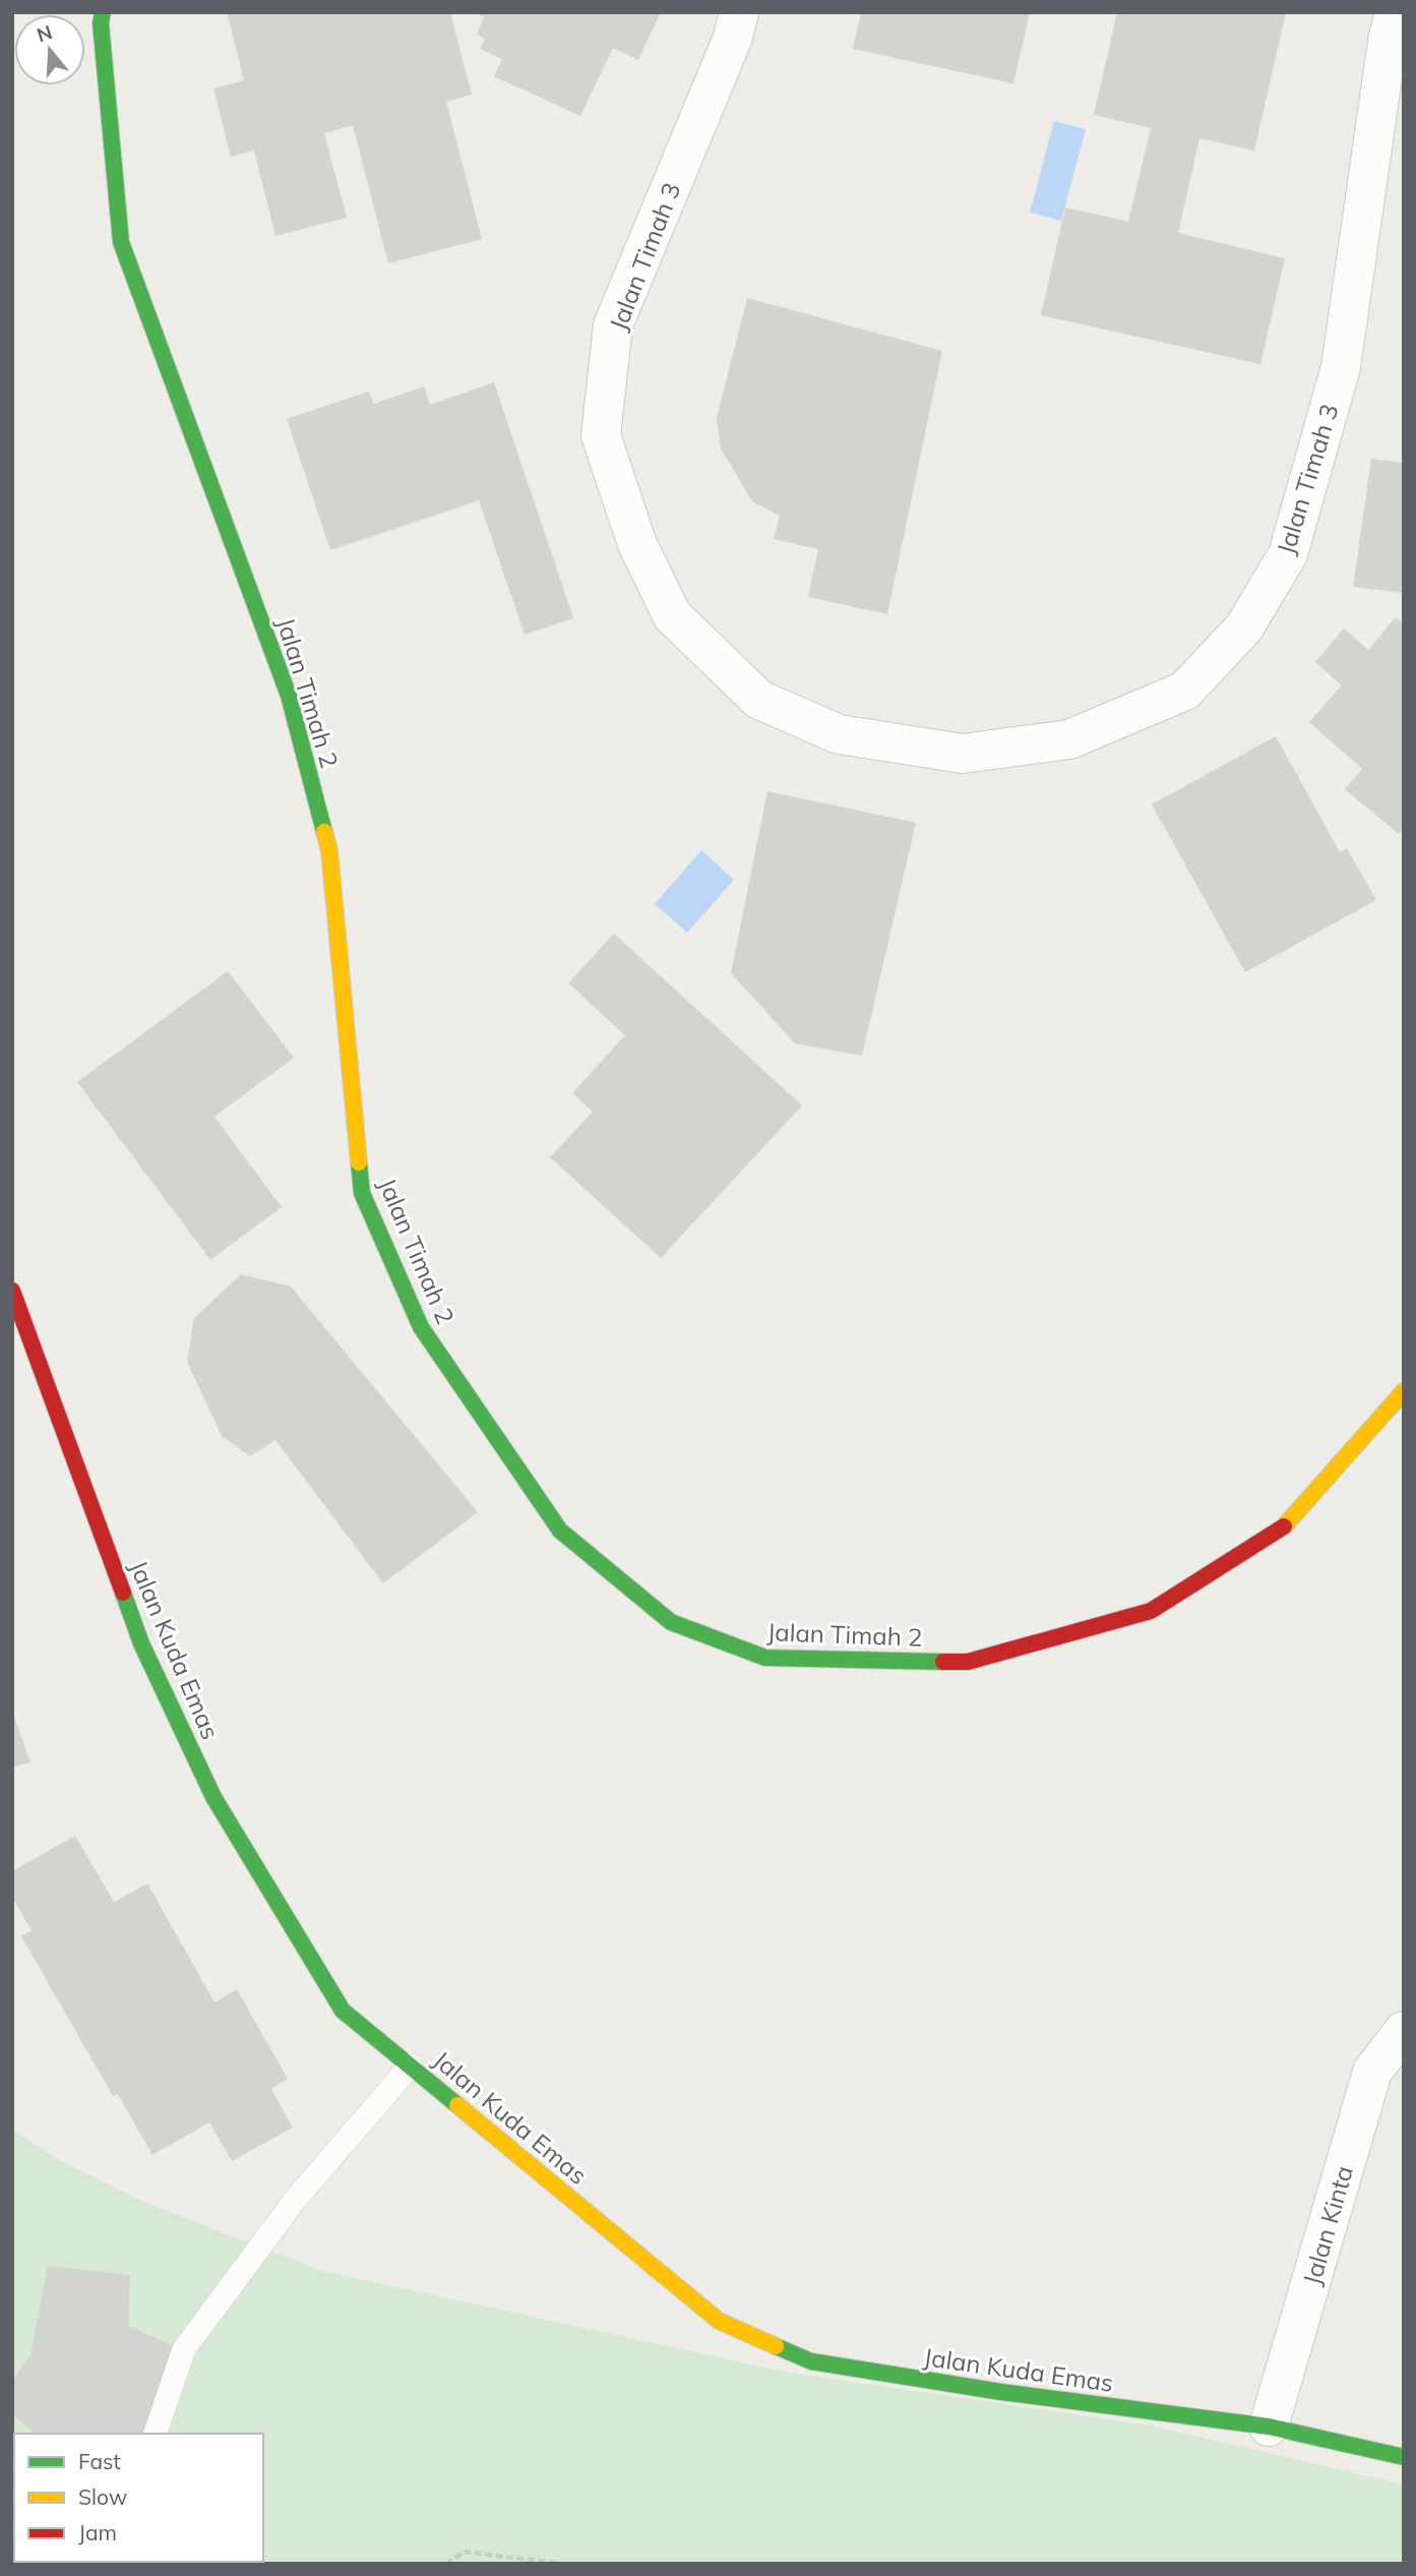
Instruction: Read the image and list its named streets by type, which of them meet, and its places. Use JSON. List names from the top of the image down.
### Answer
{
  "streets": {
    "street": [
      "Jalan Timah 3",
      "Jalan Timah 2",
      "Jalan Kuda Emas",
      "Jalan Kinta"
    ]
  },
  "crossings": [
    ["Jalan Kuda Emas", "Jalan Kinta"]
  ],
  "legend": ["Fast", "Slow", "Jam"],
  "north": "top"
}
